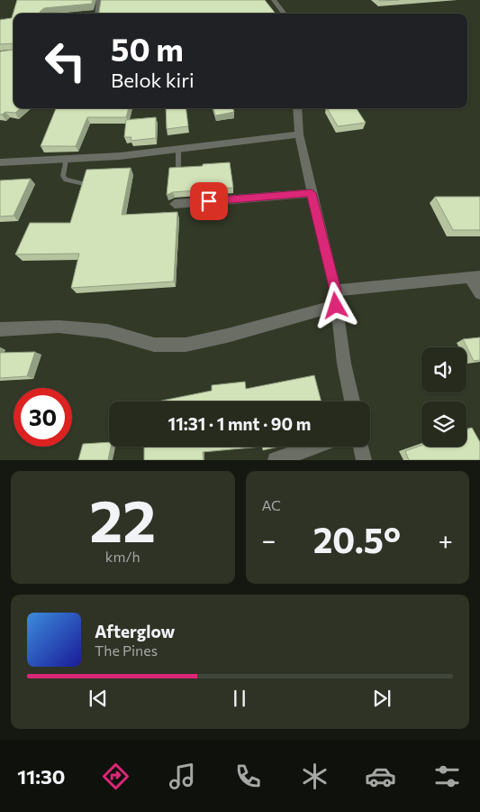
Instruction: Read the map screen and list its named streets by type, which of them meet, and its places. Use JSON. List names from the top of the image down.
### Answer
{
  "page": {
    "turn": ["50 m", "Belok kiri"],
    "limit": "30",
    "trip": "11:31 · 1 mnt · 90 m",
    "tile": [
      ["22", "km/h"],
      "AC"
    ],
    "heat": ["−", "20.5°", "+"],
    "song": ["Afterglow", "The Pines"],
    "tabs": "11:30"
  }
}
